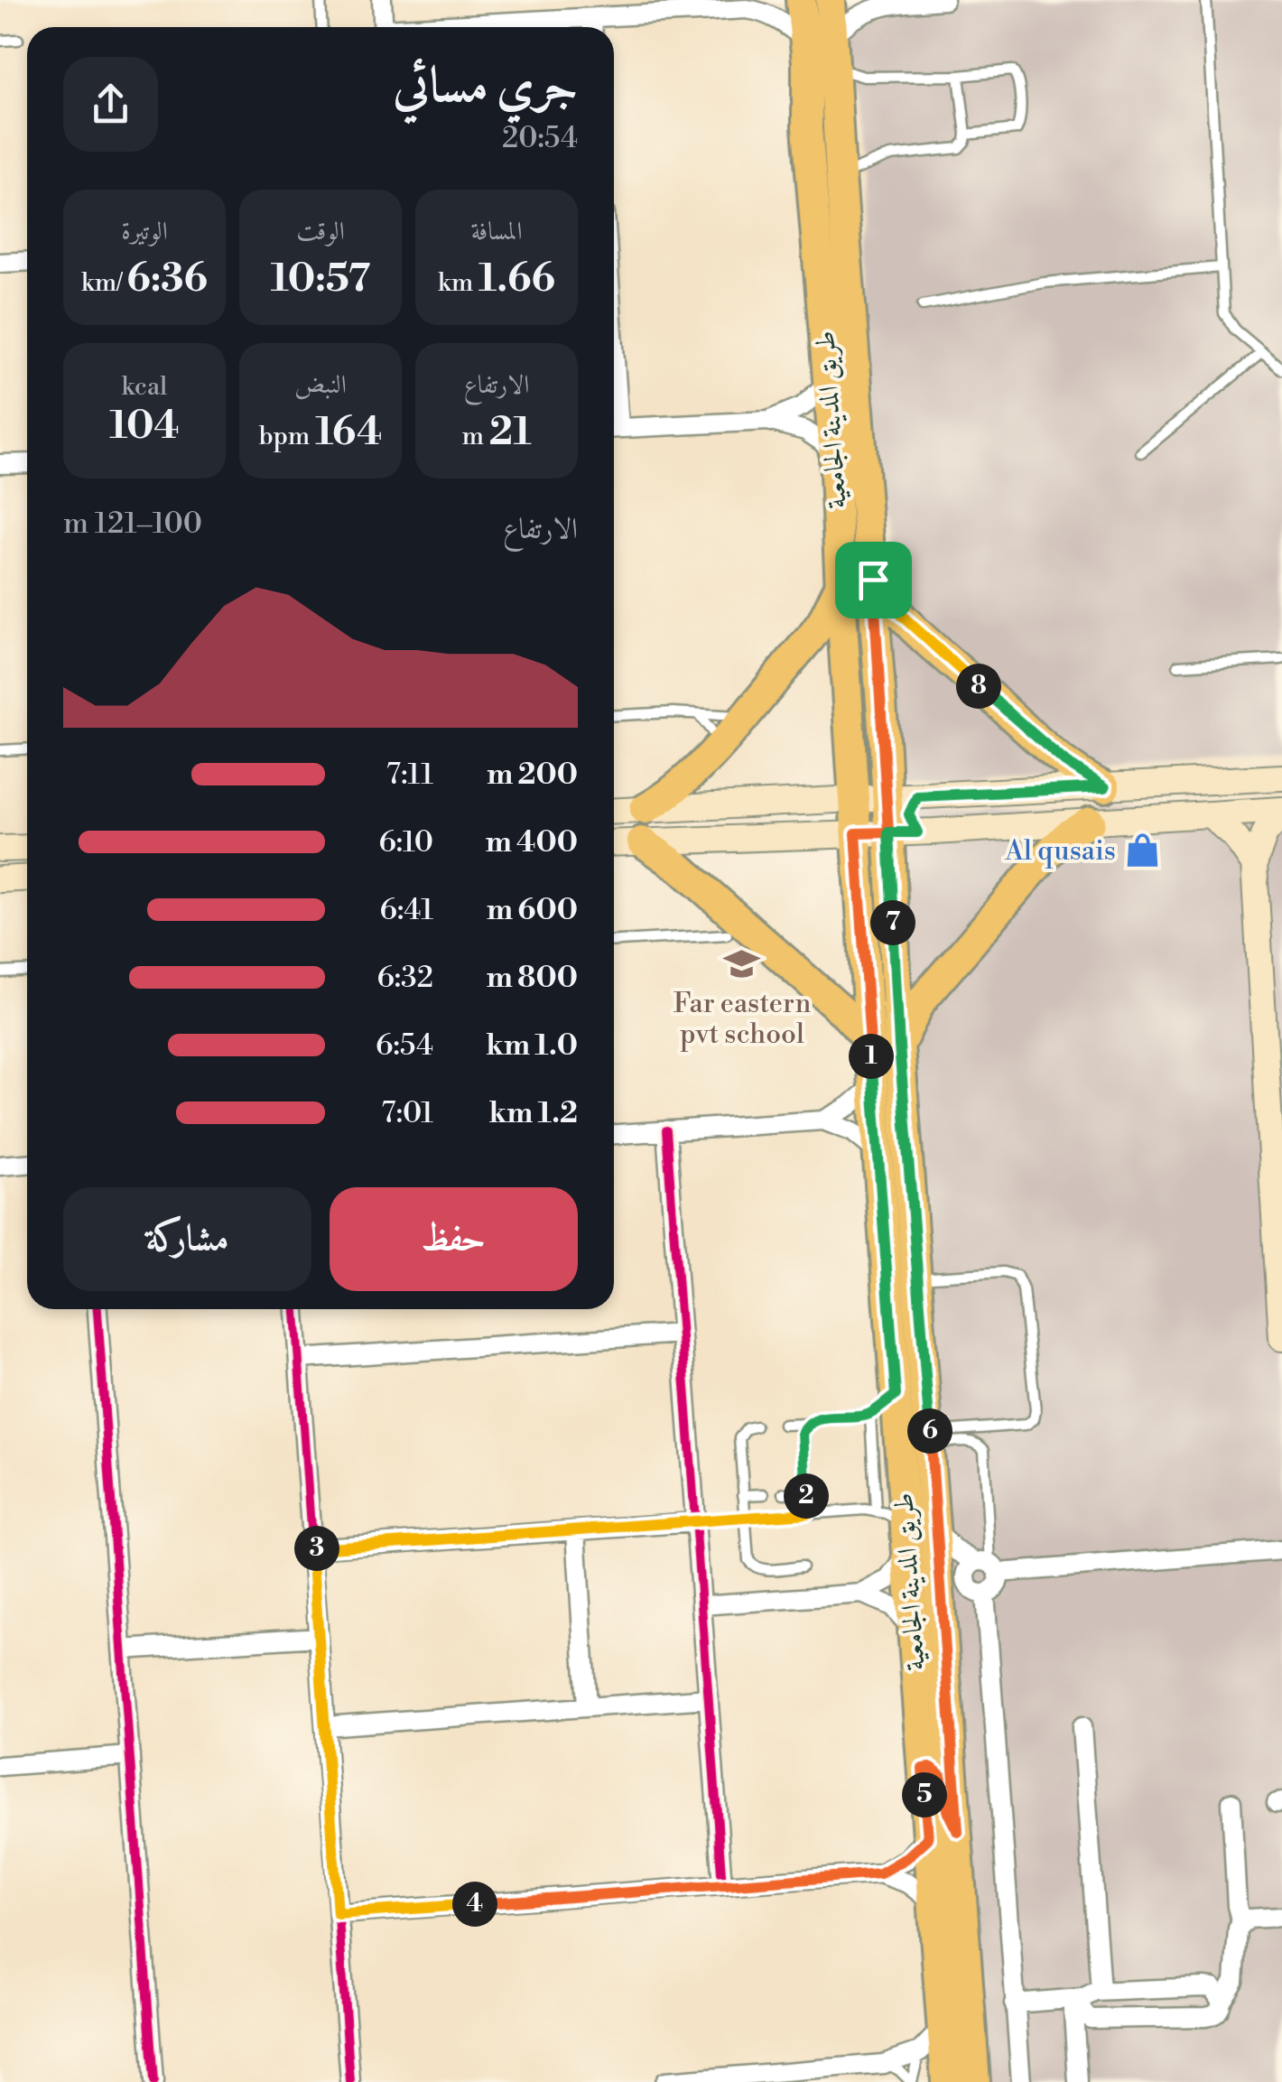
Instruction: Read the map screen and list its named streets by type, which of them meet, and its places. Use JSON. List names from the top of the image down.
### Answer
{
  "streets": {
    "main road": ["طريق المدينة الجامعية"]
  },
  "places": {
    "shop": ["Al qusais"],
    "school or university": ["Far eastern pvt school"]
  },
  "page": {
    "heading": ["جري مسائي", "20:54"],
    "stats": [
      ["المسافة", "1.66 km"],
      ["الوقت", "10:57"],
      ["الوتيرة", "6:36 /km"],
      ["الارتفاع", "21 m"],
      ["النبض", "164 bpm"],
      ["kcal", "104"]
    ],
    "chart": ["الارتفاع", "100–121 m"],
    "pins": [
      "8",
      "7",
      "1",
      "6",
      "2",
      "3",
      "5",
      "4"
    ],
    "list": [
      {
        "name": "200 m",
        "note": "7:11"
      },
      {
        "name": "400 m",
        "note": "6:10"
      },
      {
        "name": "600 m",
        "note": "6:41"
      },
      {
        "name": "800 m",
        "note": "6:32"
      },
      {
        "name": "1.0 km",
        "note": "6:54"
      },
      {
        "name": "1.2 km",
        "note": "7:01"
      }
    ],
    "buttons": ["حفظ", "مشاركة"]
  }
}
